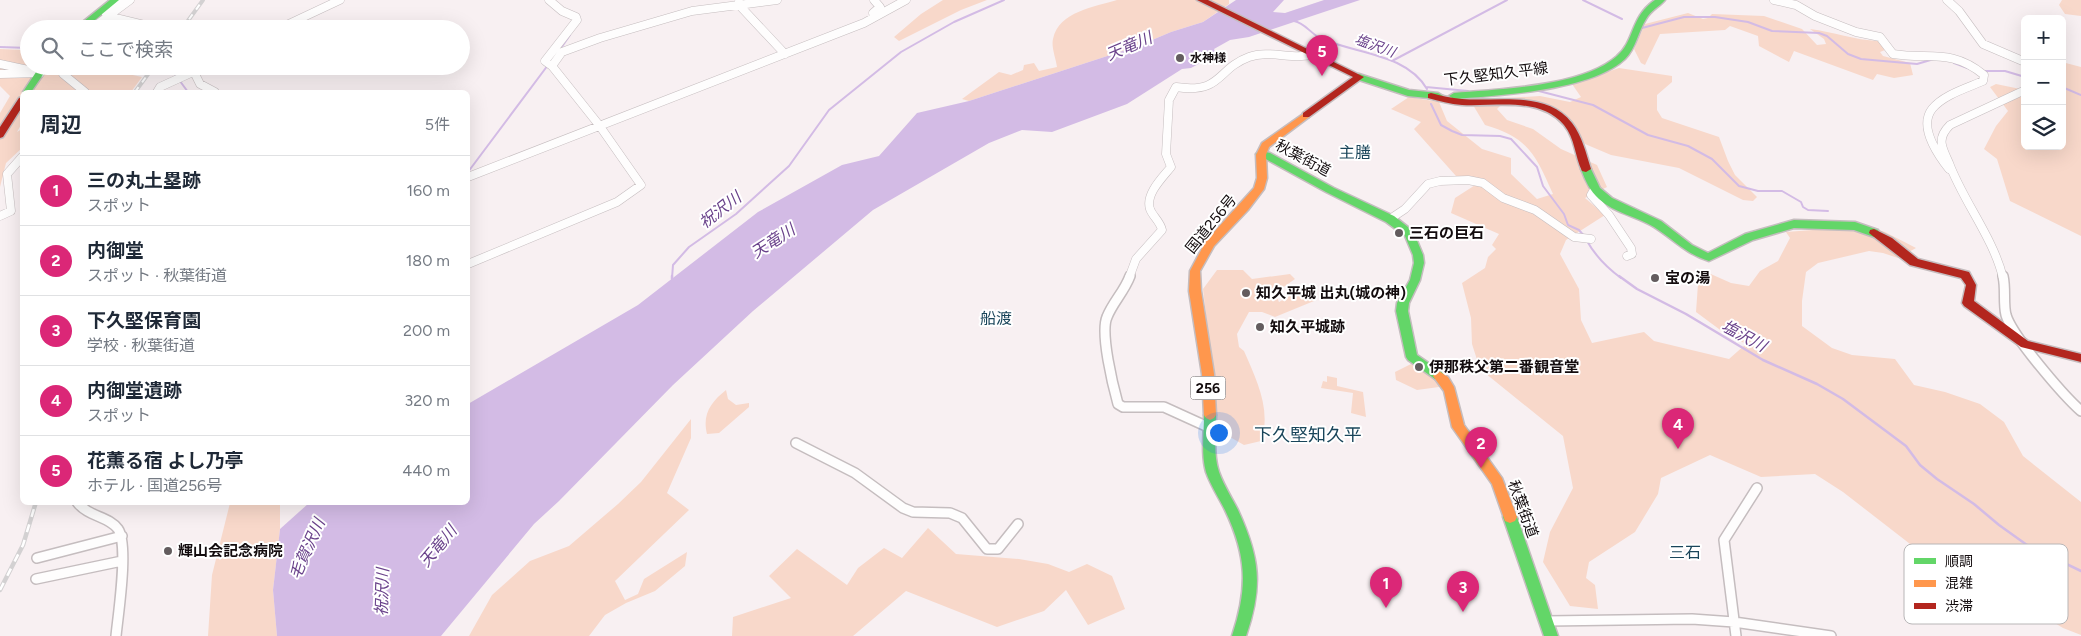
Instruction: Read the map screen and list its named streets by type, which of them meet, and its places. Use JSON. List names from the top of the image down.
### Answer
{
  "streets": {
    "main road": [
      "下久堅知久平線",
      "秋葉街道",
      "国道256号",
      "256"
    ]
  },
  "crossings": [
    ["秋葉街道", "国道256号"]
  ],
  "districts": [
    "主膳",
    "船渡",
    "下久堅知久平",
    "三石"
  ],
  "water": [
    "天竜川",
    "塩沢川",
    "祝沢川",
    "毛賀沢川"
  ],
  "places": [
    "水神様",
    "三石の巨石",
    "宝の湯",
    "知久平城 出丸(城の神)",
    "知久平城跡",
    "伊那秩父第二番観音堂",
    "輝山会記念病院"
  ],
  "legend": ["順調", "混雑", "渋滞"],
  "page": {
    "map_buttons": ["+", "−"],
    "search": "ここで検索",
    "pins": [
      "5",
      "4",
      "2",
      "1",
      "3"
    ],
    "heading": ["周辺", "5件"],
    "list": [
      {
        "mark": "1",
        "name": "三の丸土塁跡",
        "note": "スポット",
        "value": "160 m"
      },
      {
        "mark": "2",
        "name": "内御堂",
        "note": "スポット · 秋葉街道",
        "value": "180 m"
      },
      {
        "mark": "3",
        "name": "下久堅保育園",
        "note": "学校 · 秋葉街道",
        "value": "200 m"
      },
      {
        "mark": "4",
        "name": "内御堂遺跡",
        "note": "スポット",
        "value": "320 m"
      },
      {
        "mark": "5",
        "name": "花薫る宿 よし乃亭",
        "note": "ホテル · 国道256号",
        "value": "440 m"
      }
    ]
  }
}
